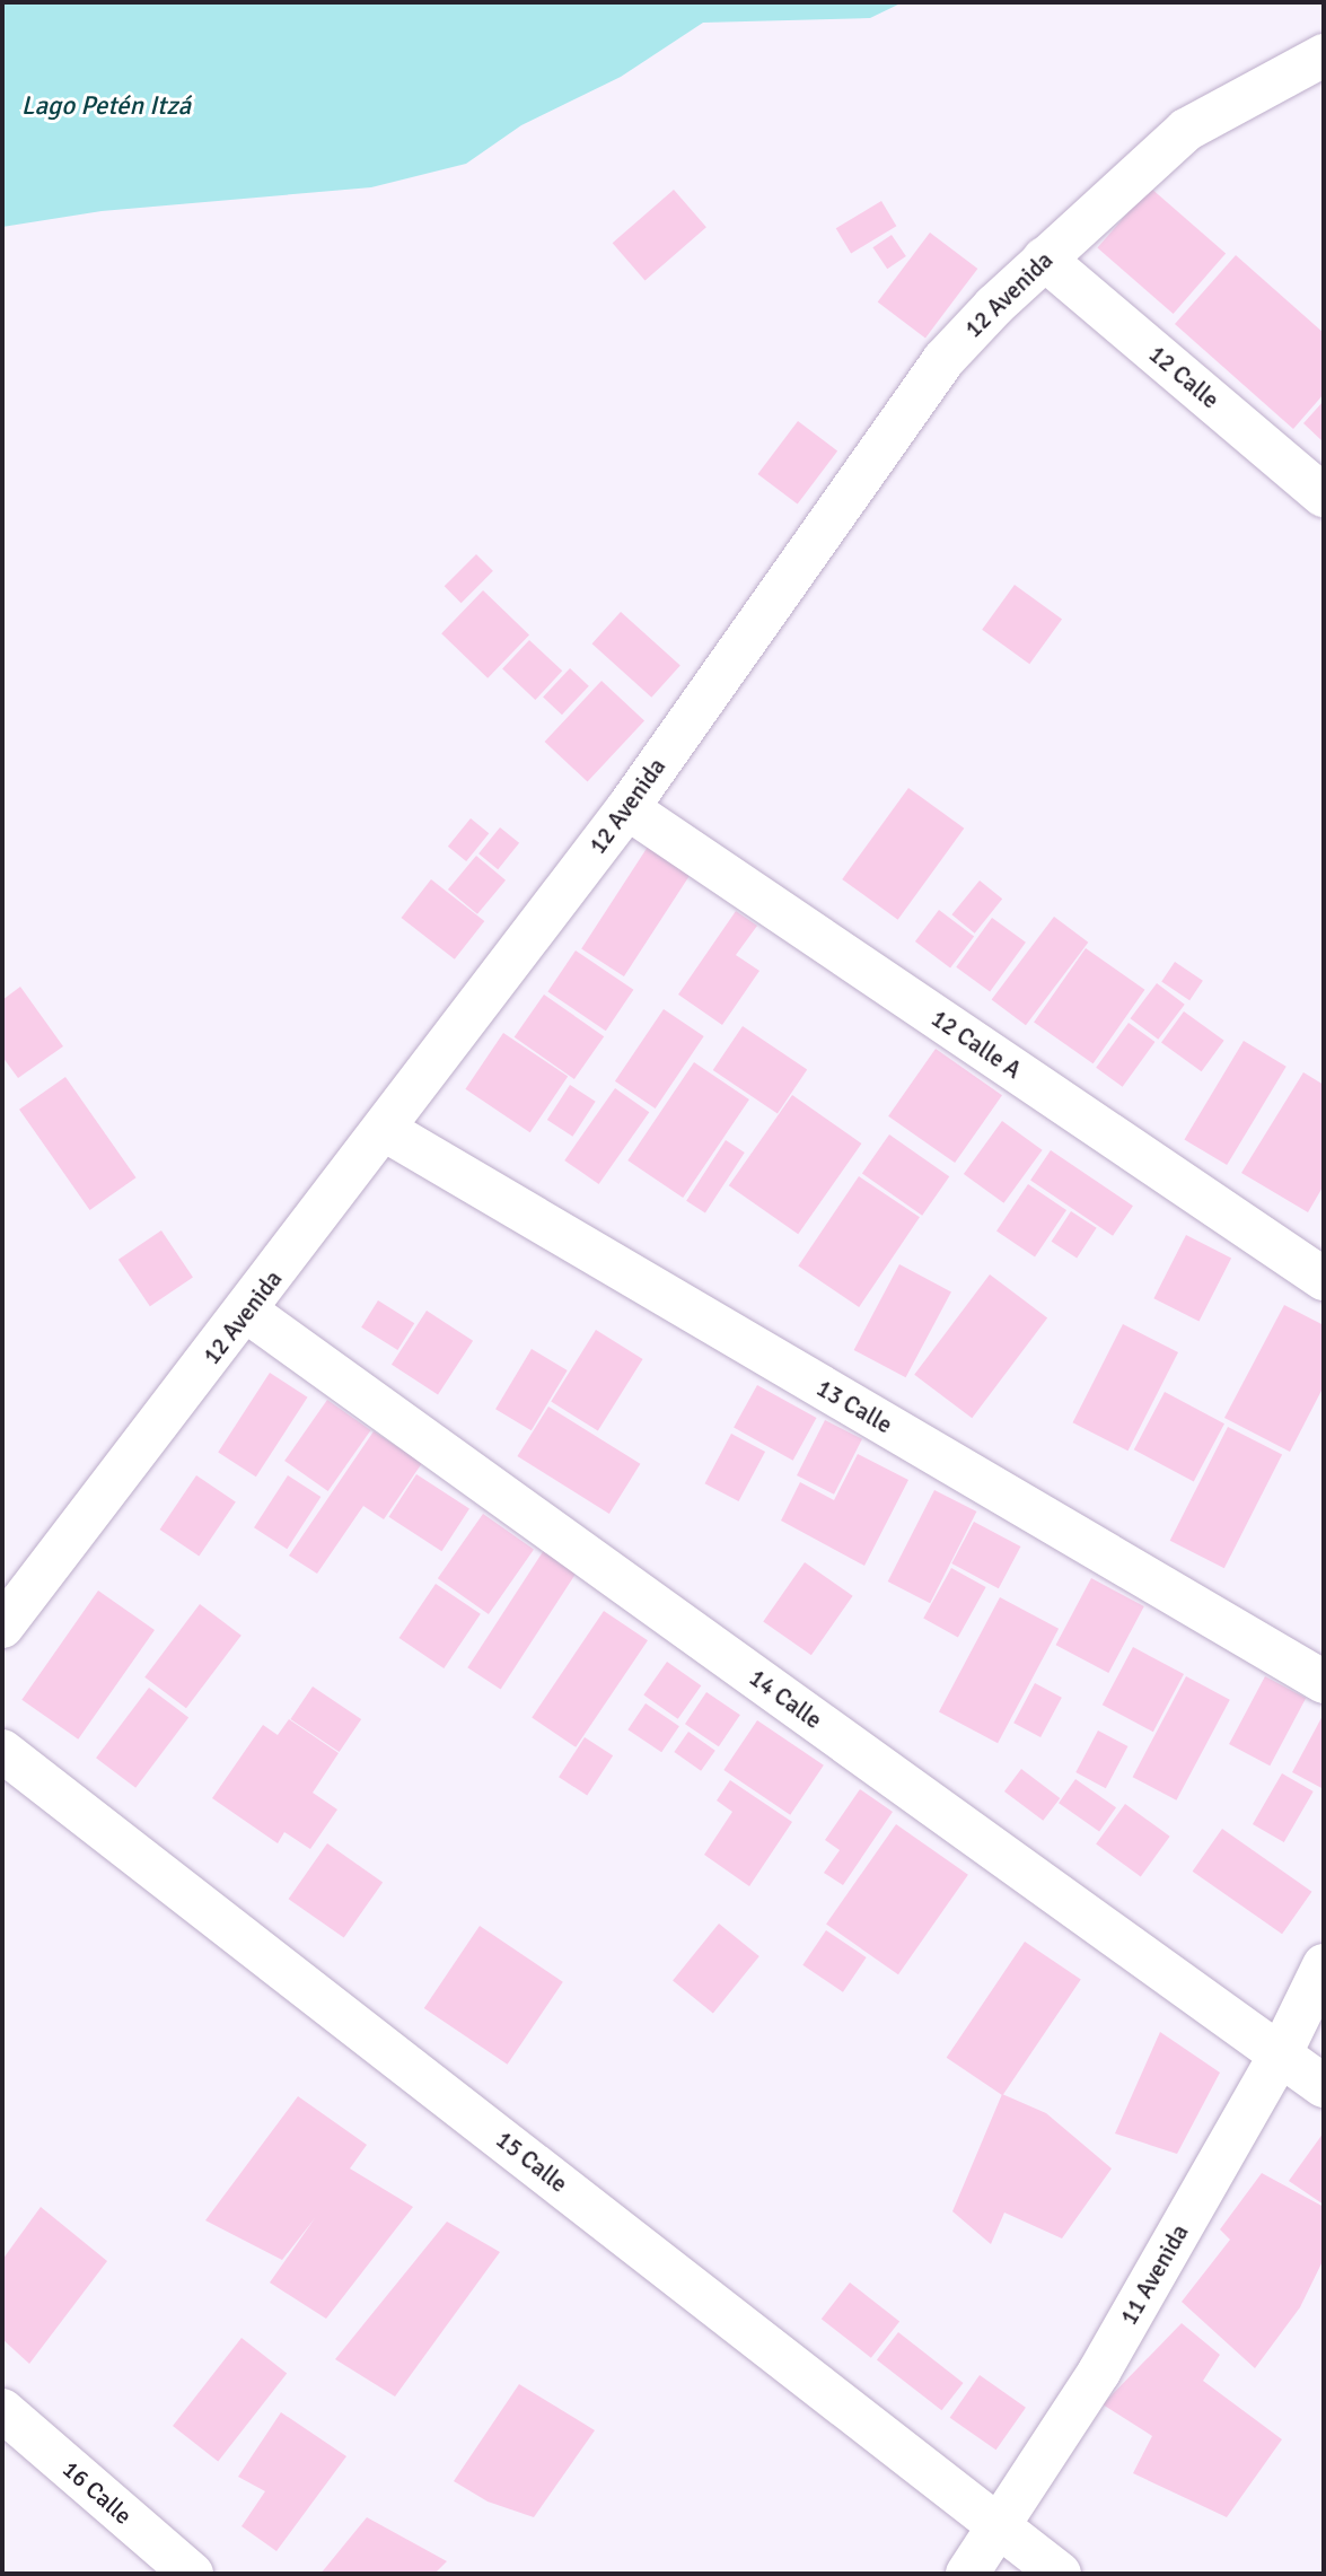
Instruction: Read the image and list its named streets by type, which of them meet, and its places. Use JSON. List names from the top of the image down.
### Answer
{
  "streets": {
    "street": [
      "12 Avenida",
      "12 Calle",
      "12 Calle A",
      "13 Calle",
      "14 Calle",
      "15 Calle",
      "11 Avenida",
      "16 Calle"
    ]
  },
  "crossings": [
    ["12 Avenida", "12 Calle"],
    ["12 Avenida", "12 Calle A"],
    ["12 Avenida", "13 Calle"],
    ["12 Avenida", "14 Calle"],
    ["14 Calle", "11 Avenida"],
    ["15 Calle", "11 Avenida"]
  ],
  "water": ["Lago Petén Itzá"]
}
